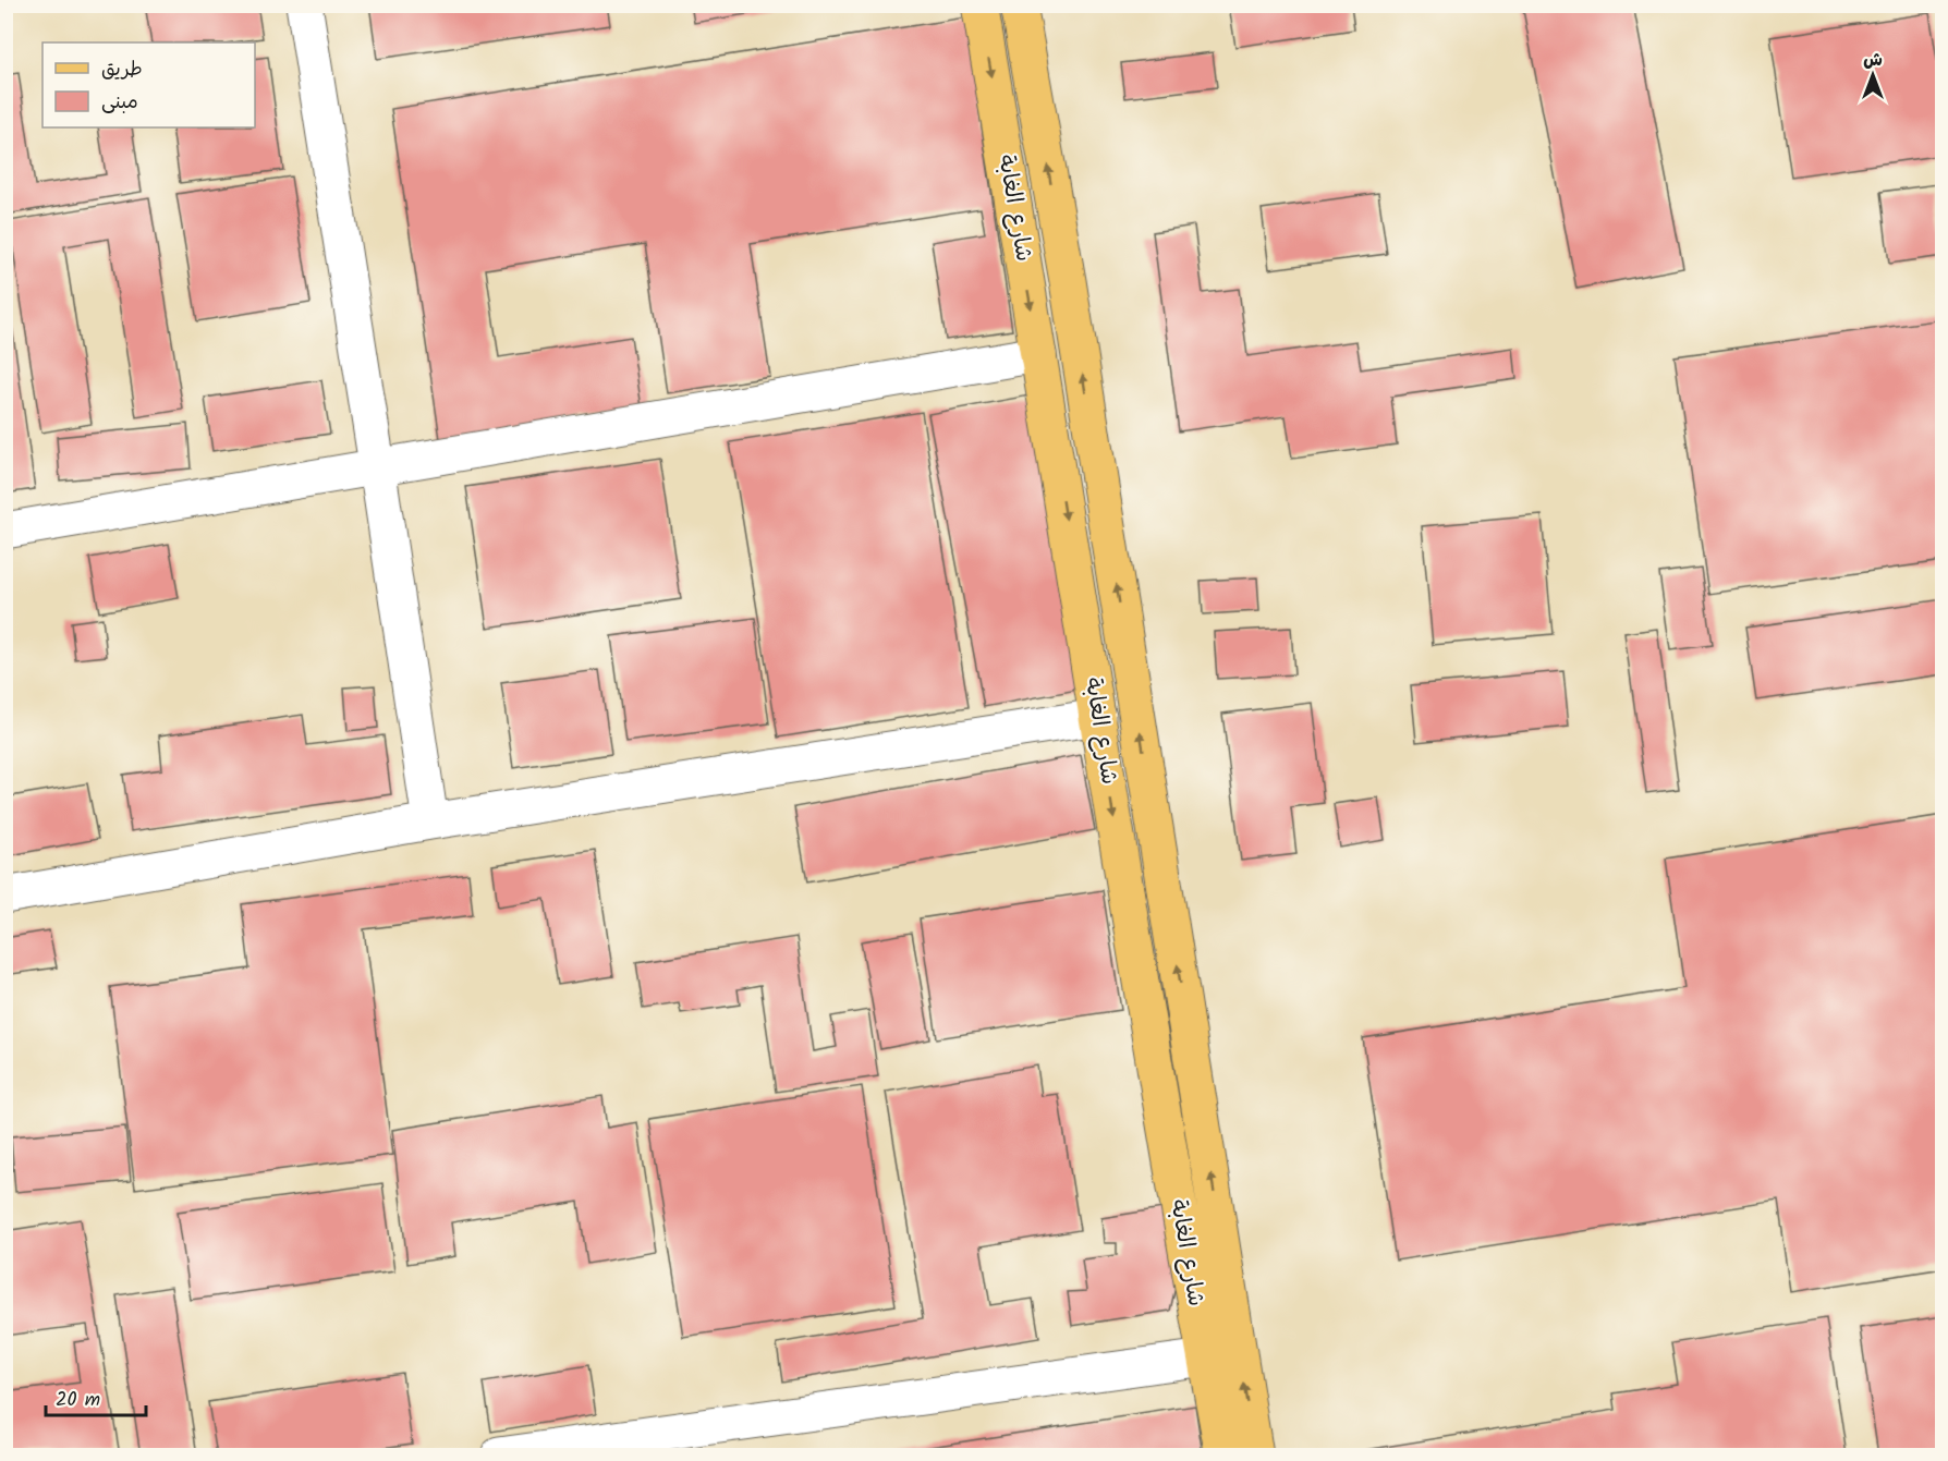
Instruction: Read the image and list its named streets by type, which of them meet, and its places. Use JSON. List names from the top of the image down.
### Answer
{
  "streets": {
    "main road": ["شارع الغابة"]
  },
  "legend": ["طريق", "مبنى"],
  "scale_bar": "20 m",
  "north": "top"
}
